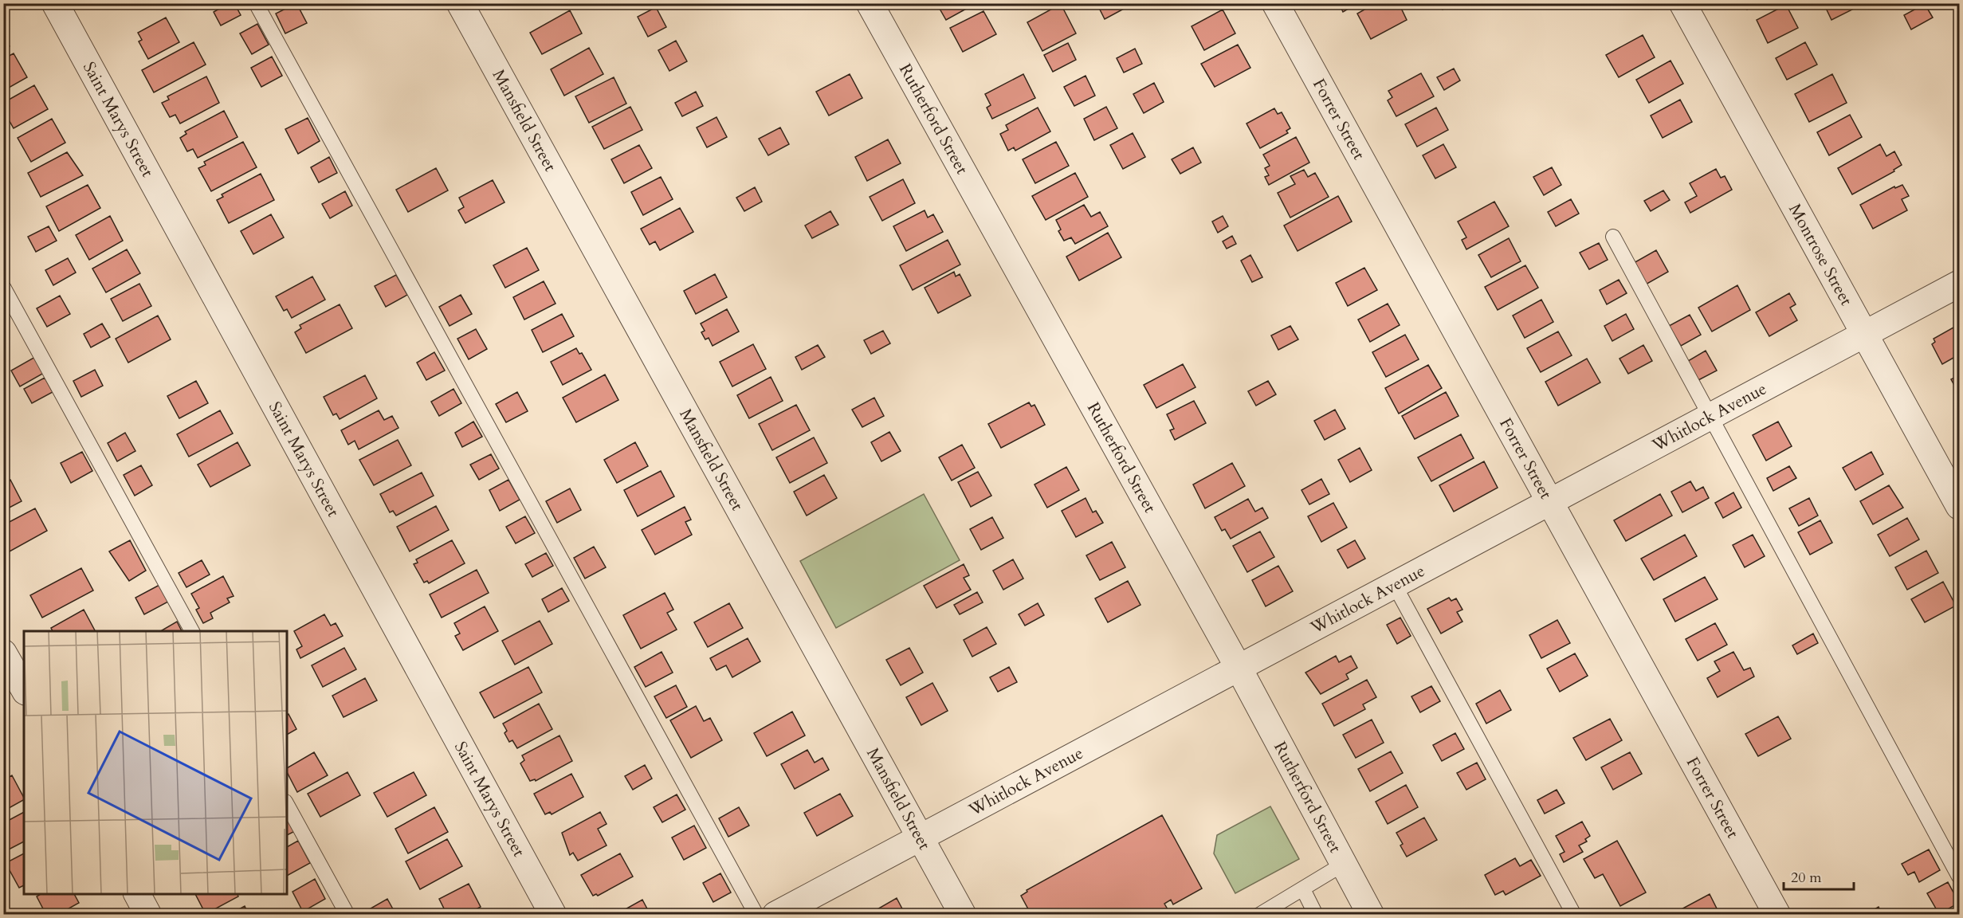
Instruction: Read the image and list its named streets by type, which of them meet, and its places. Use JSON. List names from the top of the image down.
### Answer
{
  "streets": {
    "street": [
      "Saint Marys Street",
      "Mansfield Street",
      "Rutherford Street",
      "Forrer Street",
      "Montrose Street",
      "Whitlock Avenue"
    ]
  },
  "crossings": [
    ["Mansfield Street", "Whitlock Avenue"],
    ["Rutherford Street", "Whitlock Avenue"],
    ["Forrer Street", "Whitlock Avenue"],
    ["Montrose Street", "Whitlock Avenue"]
  ],
  "scale_bar": "20 m"
}
